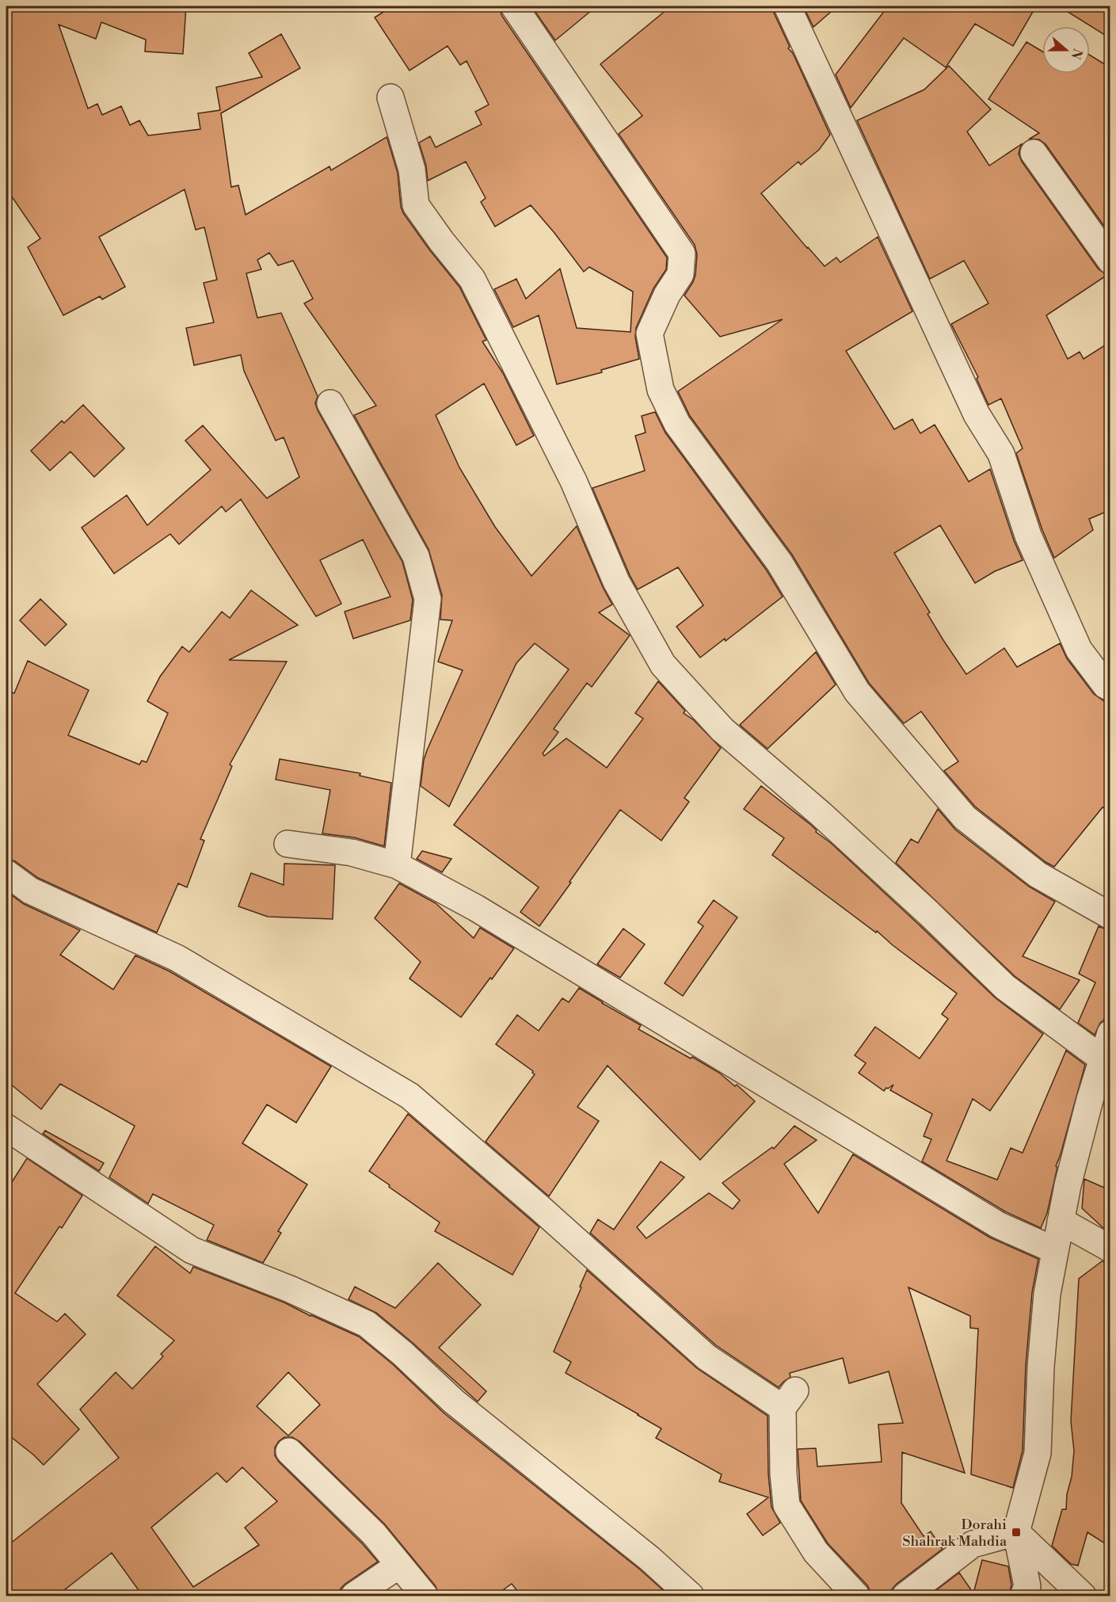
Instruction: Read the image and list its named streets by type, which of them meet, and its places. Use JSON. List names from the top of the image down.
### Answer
{
  "places": {
    "transit": ["Dorahi Shahrak Mahdia"]
  },
  "north": "right"
}
